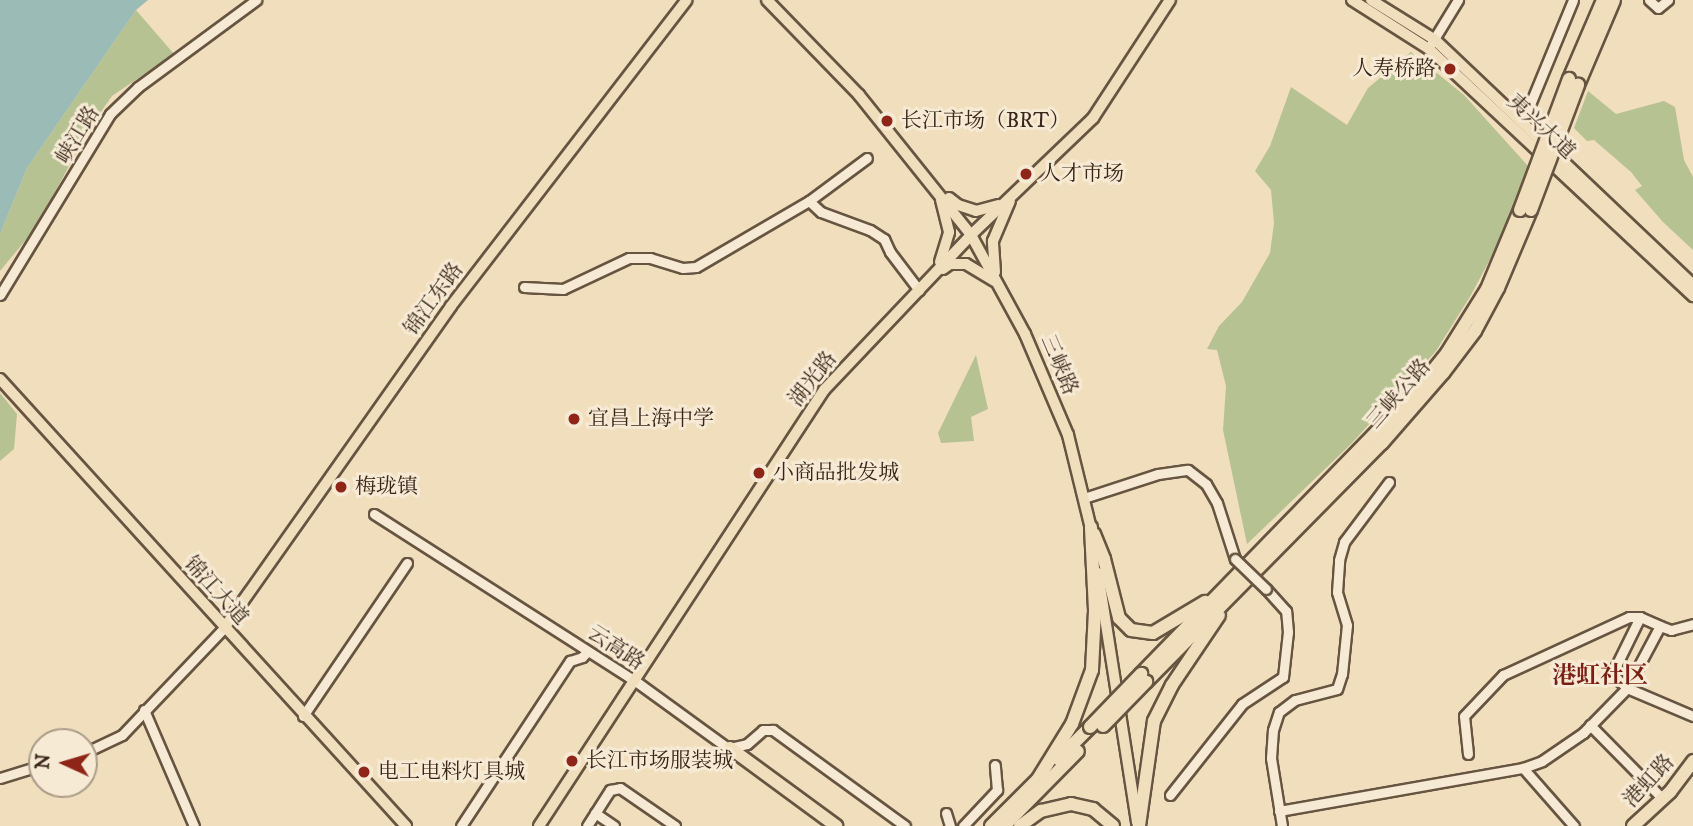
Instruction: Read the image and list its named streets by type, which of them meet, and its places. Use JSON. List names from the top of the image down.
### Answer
{
  "streets": {
    "highway": ["三峡公路", "港虹路"],
    "main road": [
      "夷兴大道",
      "锦江东路",
      "三峡路",
      "湖光路",
      "锦江大道"
    ],
    "street": ["峡江路", "云高路"]
  },
  "crossings": [
    ["锦江东路", "锦江大道"],
    ["三峡路", "湖光路"],
    ["湖光路", "云高路"]
  ],
  "districts": ["港虹社区"],
  "places": [
    "人寿桥路",
    "长江市场（BRT）",
    "人才市场",
    "宜昌上海中学",
    "小商品批发城",
    "梅珑镇",
    "长江市场服装城",
    "电工电料灯具城"
  ],
  "north": "left"
}
